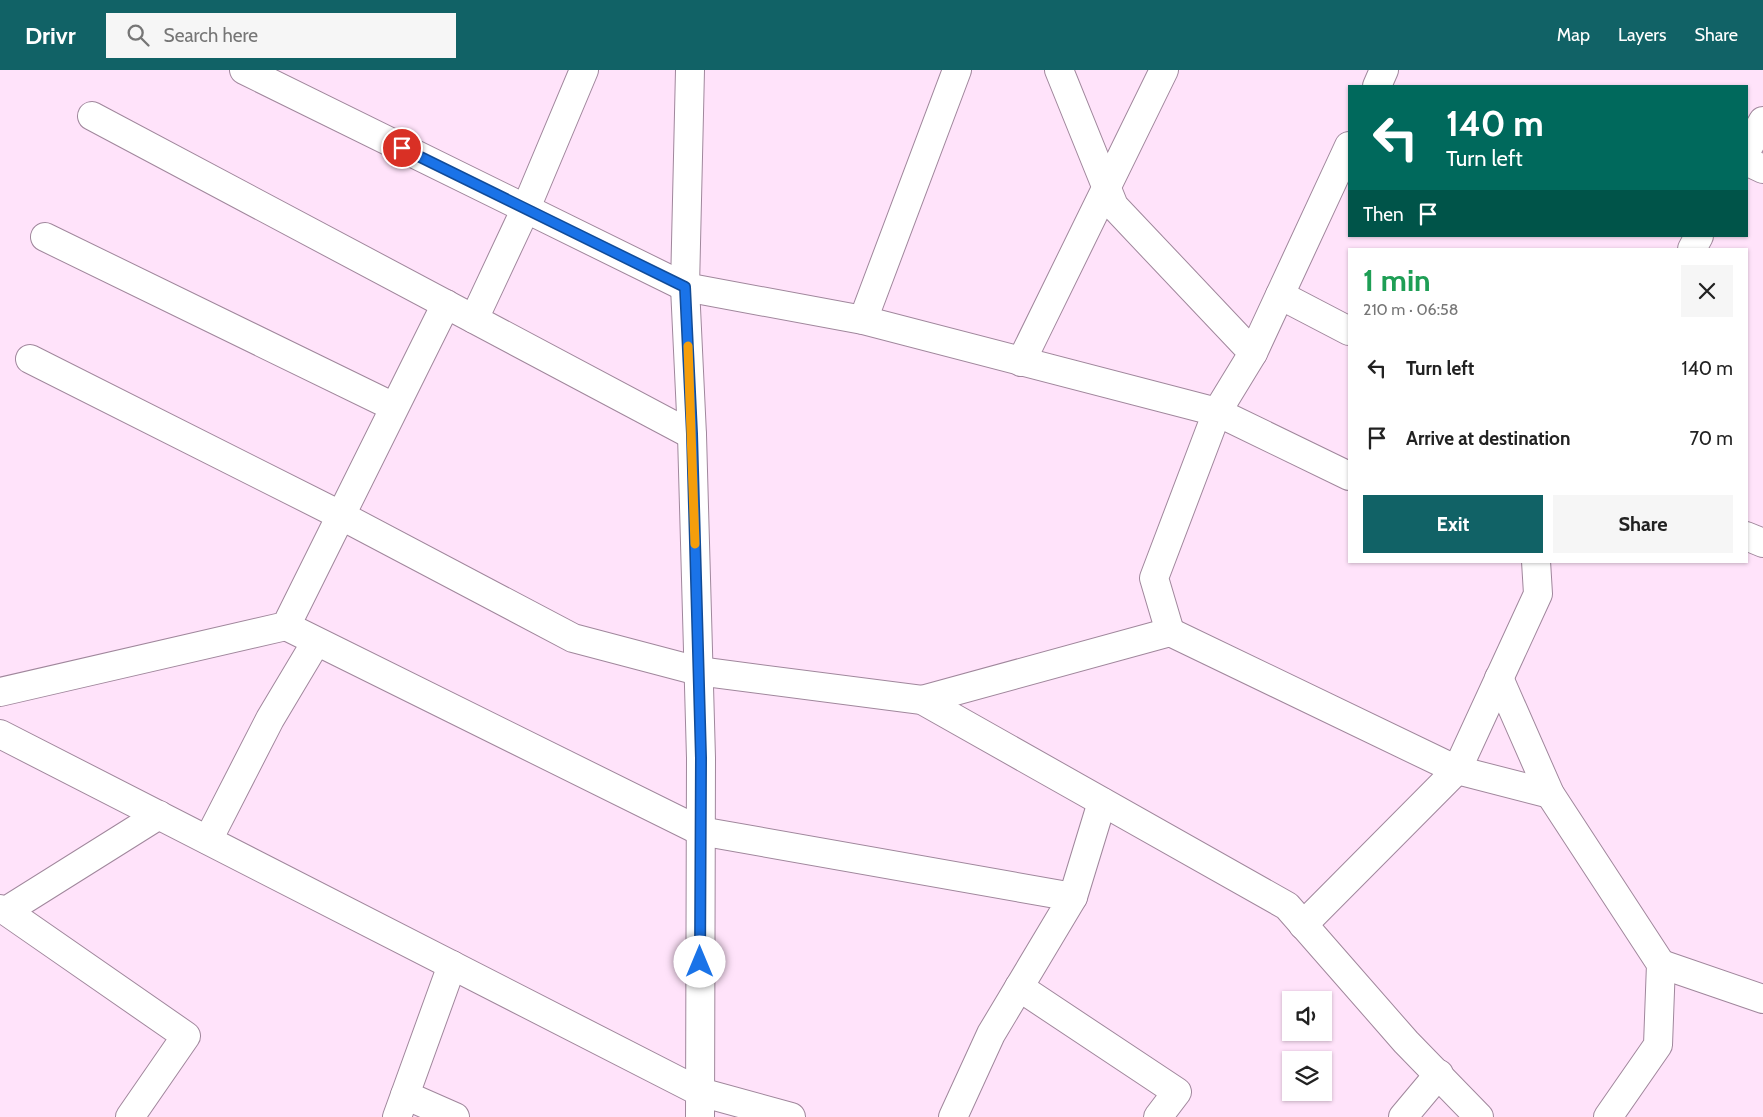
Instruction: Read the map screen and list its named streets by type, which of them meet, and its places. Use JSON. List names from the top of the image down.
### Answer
{
  "page": {
    "header": "Drivr",
    "search": "Search here",
    "nav": ["Map", "Layers", "Share"],
    "turn": ["140 m", "Turn left"],
    "then": "Then",
    "heading": ["1 min", "210 m · 06:58"],
    "list": [
      {
        "name": "Turn left",
        "value": "140 m"
      },
      {
        "name": "Arrive at destination",
        "value": "70 m"
      }
    ],
    "buttons": ["Exit", "Share"]
  }
}
